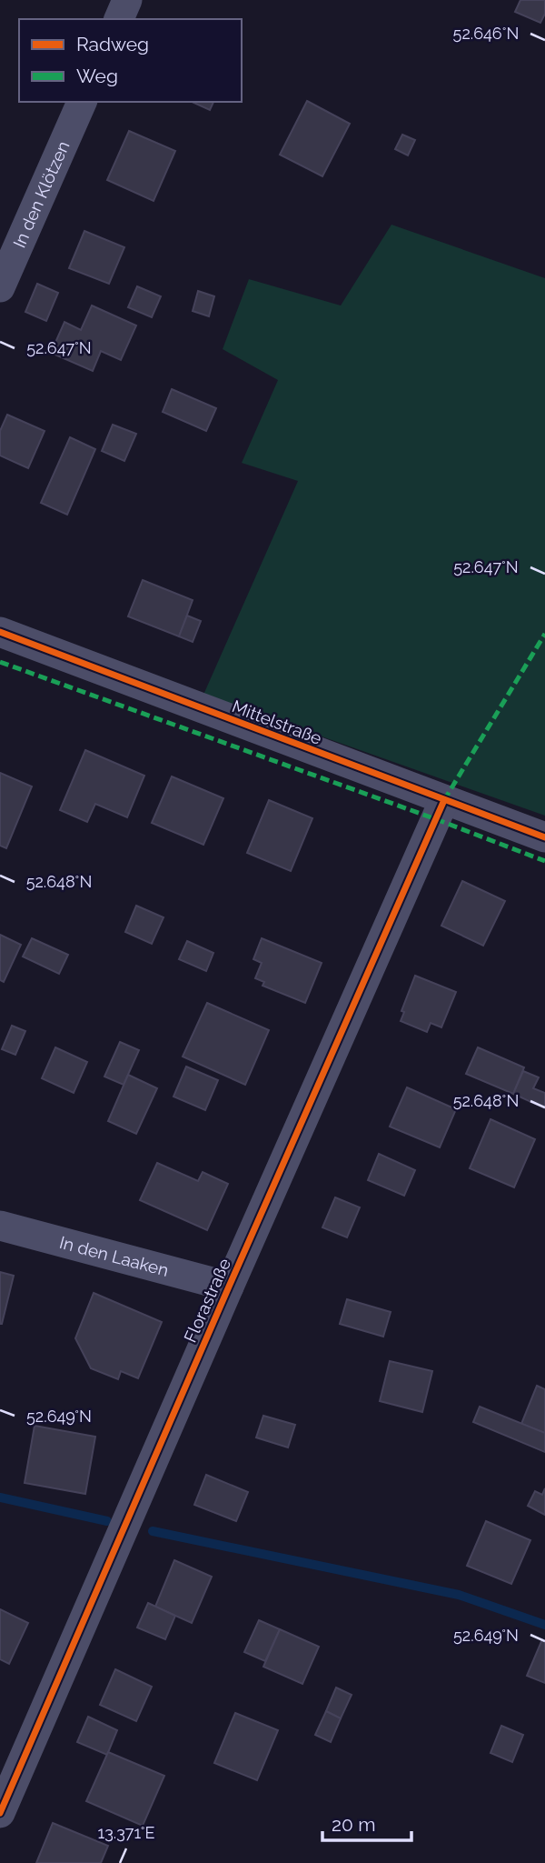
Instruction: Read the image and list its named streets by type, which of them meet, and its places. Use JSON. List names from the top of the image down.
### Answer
{
  "streets": {
    "street": [
      "In den Klötzen",
      "Mittelstraße",
      "In den Laaken",
      "Florastraße"
    ]
  },
  "crossings": [
    ["Mittelstraße", "Florastraße"],
    ["In den Laaken", "Florastraße"]
  ],
  "legend": ["Radweg", "Weg"],
  "scale_bar": "20 m",
  "coordinates": [
    "52.646°N",
    "52.647°N",
    "52.648°N",
    "52.649°N",
    "13.371°E"
  ]
}
